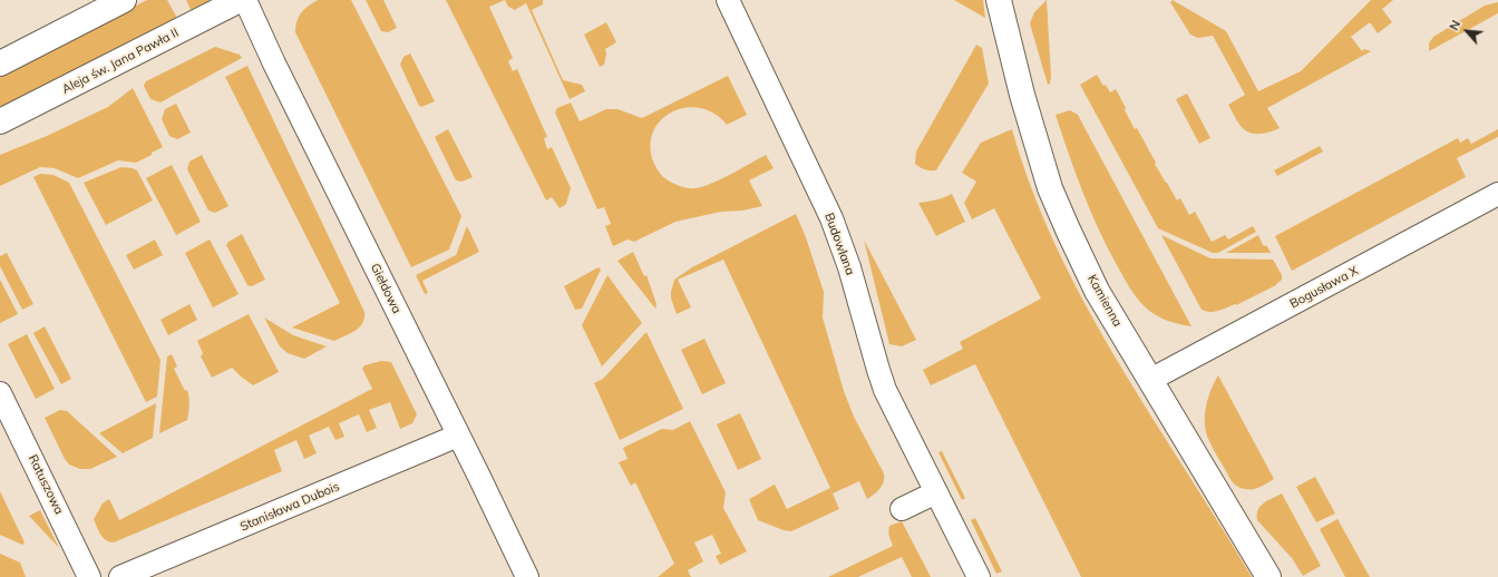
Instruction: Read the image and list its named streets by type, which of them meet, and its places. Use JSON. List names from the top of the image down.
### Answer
{
  "streets": {
    "street": [
      "Aleja św. Jana Pawła II",
      "Budowlana",
      "Bogusława X",
      "Giełdowa",
      "Kamienna",
      "Ratuszowa",
      "Stanisława Dubois"
    ]
  },
  "crossings": [
    ["Bogusława X", "Kamienna"],
    ["Giełdowa", "Stanisława Dubois"]
  ],
  "north": "top left"
}
